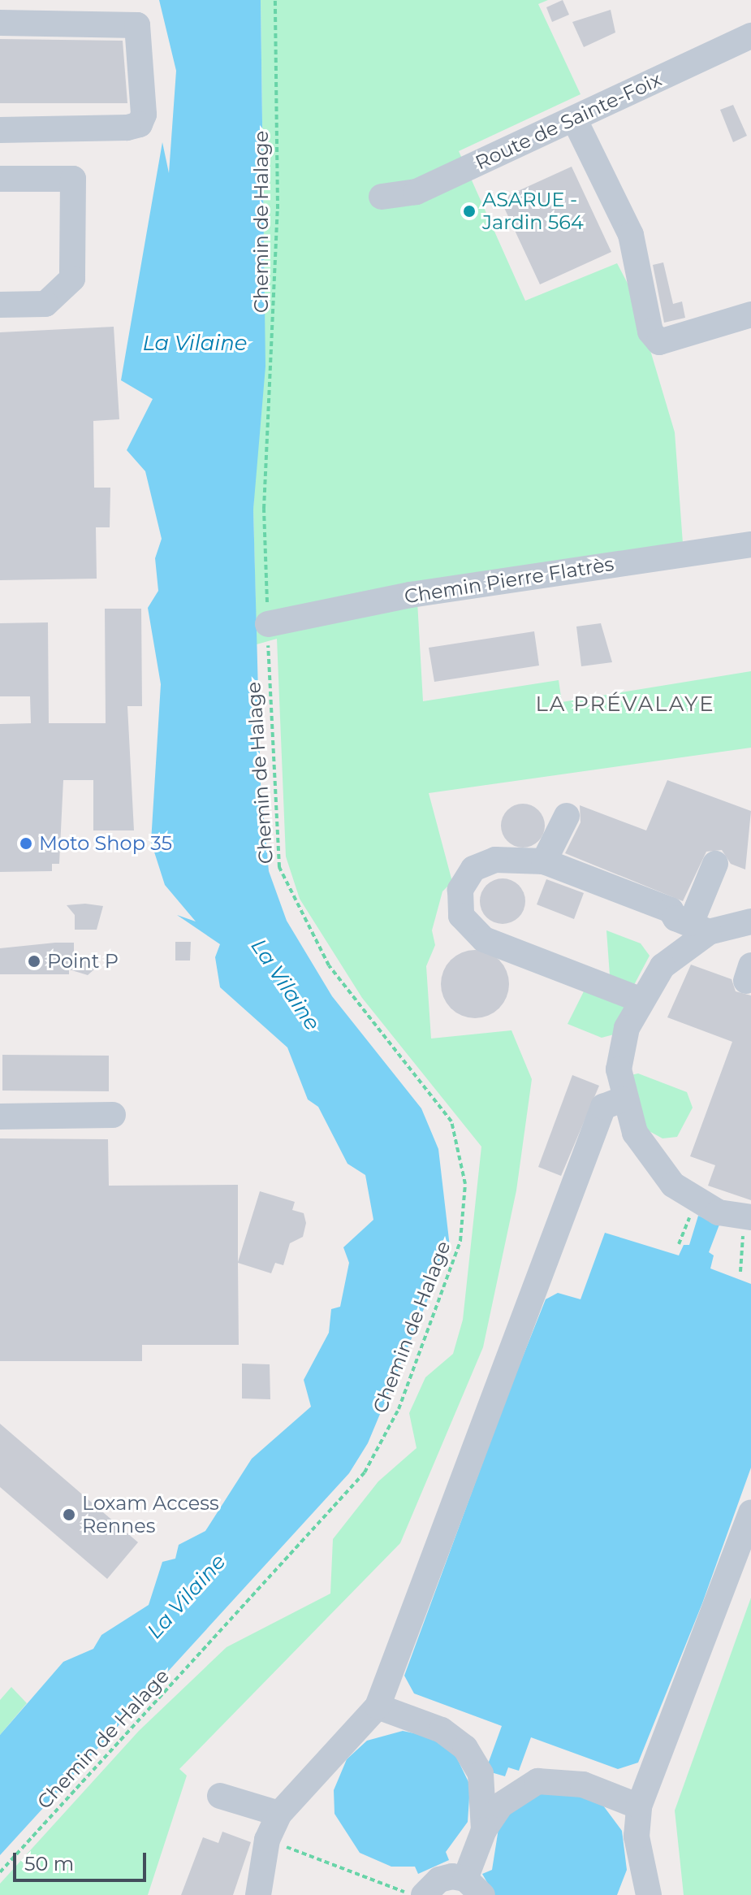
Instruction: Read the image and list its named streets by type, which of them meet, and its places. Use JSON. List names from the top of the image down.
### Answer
{
  "streets": {
    "street": ["Route de Sainte-Foix", "Chemin Pierre Flatrès"],
    "path": ["Chemin de Halage"]
  },
  "crossings": [
    ["Chemin de Halage", "Chemin Pierre Flatrès"]
  ],
  "districts": ["LA PRÉVALAYE"],
  "water": ["La Vilaine"],
  "places": [
    "ASARUE - Jardin 564",
    "Moto Shop 35",
    "Point P",
    "Loxam Access Rennes"
  ],
  "scale_bar": "50 m"
}
